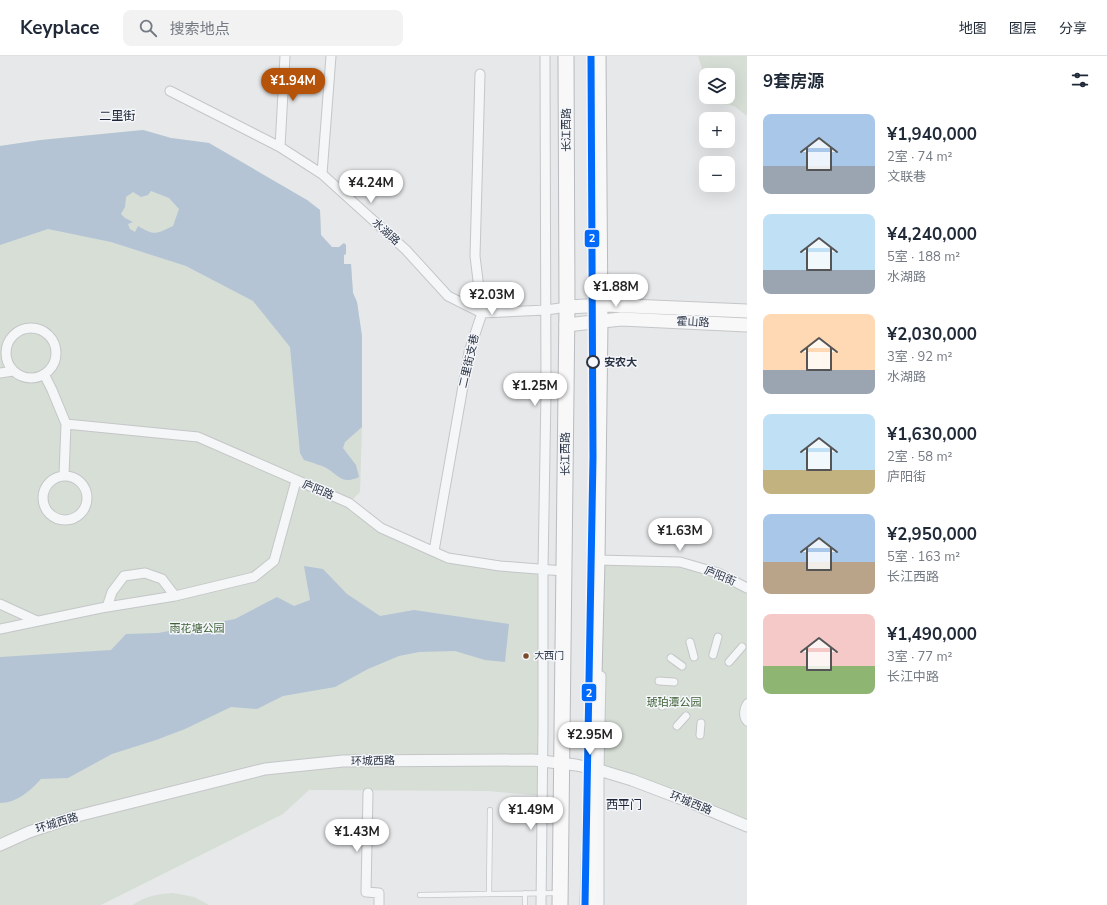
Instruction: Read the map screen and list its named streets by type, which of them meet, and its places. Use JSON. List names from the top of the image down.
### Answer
{
  "streets": {
    "highway": ["长江西路"],
    "main road": ["霍山路"],
    "street": [
      "水湖路",
      "二里街支巷",
      "庐阳路",
      "庐阳街",
      "环城西路"
    ]
  },
  "crossings": [
    ["长江西路", "水湖路"],
    ["长江西路", "霍山路"],
    ["长江西路", "庐阳路"],
    ["长江西路", "环城西路"],
    ["水湖路", "霍山路"],
    ["水湖路", "二里街支巷"],
    ["二里街支巷", "庐阳路"]
  ],
  "districts": ["二里街", "西平门"],
  "parks": ["雨花塘公园", "琥珀潭公园"],
  "places": ["安农大", "大西门"],
  "lines": ["transit line 2"],
  "page": {
    "header": "Keyplace",
    "search": "搜索地点",
    "nav": ["地图", "图层", "分享"],
    "heading": "9套房源",
    "map_buttons": ["+", "−"],
    "price": [
      "¥1.94M",
      "¥4.24M",
      "¥1.88M",
      "¥2.03M",
      "¥1.25M",
      "¥1.63M",
      "¥2.95M",
      "¥1.49M",
      "¥1.43M"
    ],
    "list": [
      {
        "name": "¥1,940,000",
        "note": "2室 · 74 m² · 文联巷"
      },
      {
        "name": "¥4,240,000",
        "note": "5室 · 188 m² · 水湖路"
      },
      {
        "name": "¥2,030,000",
        "note": "3室 · 92 m² · 水湖路"
      },
      {
        "name": "¥1,630,000",
        "note": "2室 · 58 m² · 庐阳街"
      },
      {
        "name": "¥2,950,000",
        "note": "5室 · 163 m² · 长江西路"
      },
      {
        "name": "¥1,490,000",
        "note": "3室 · 77 m² · 长江中路"
      }
    ]
  }
}
